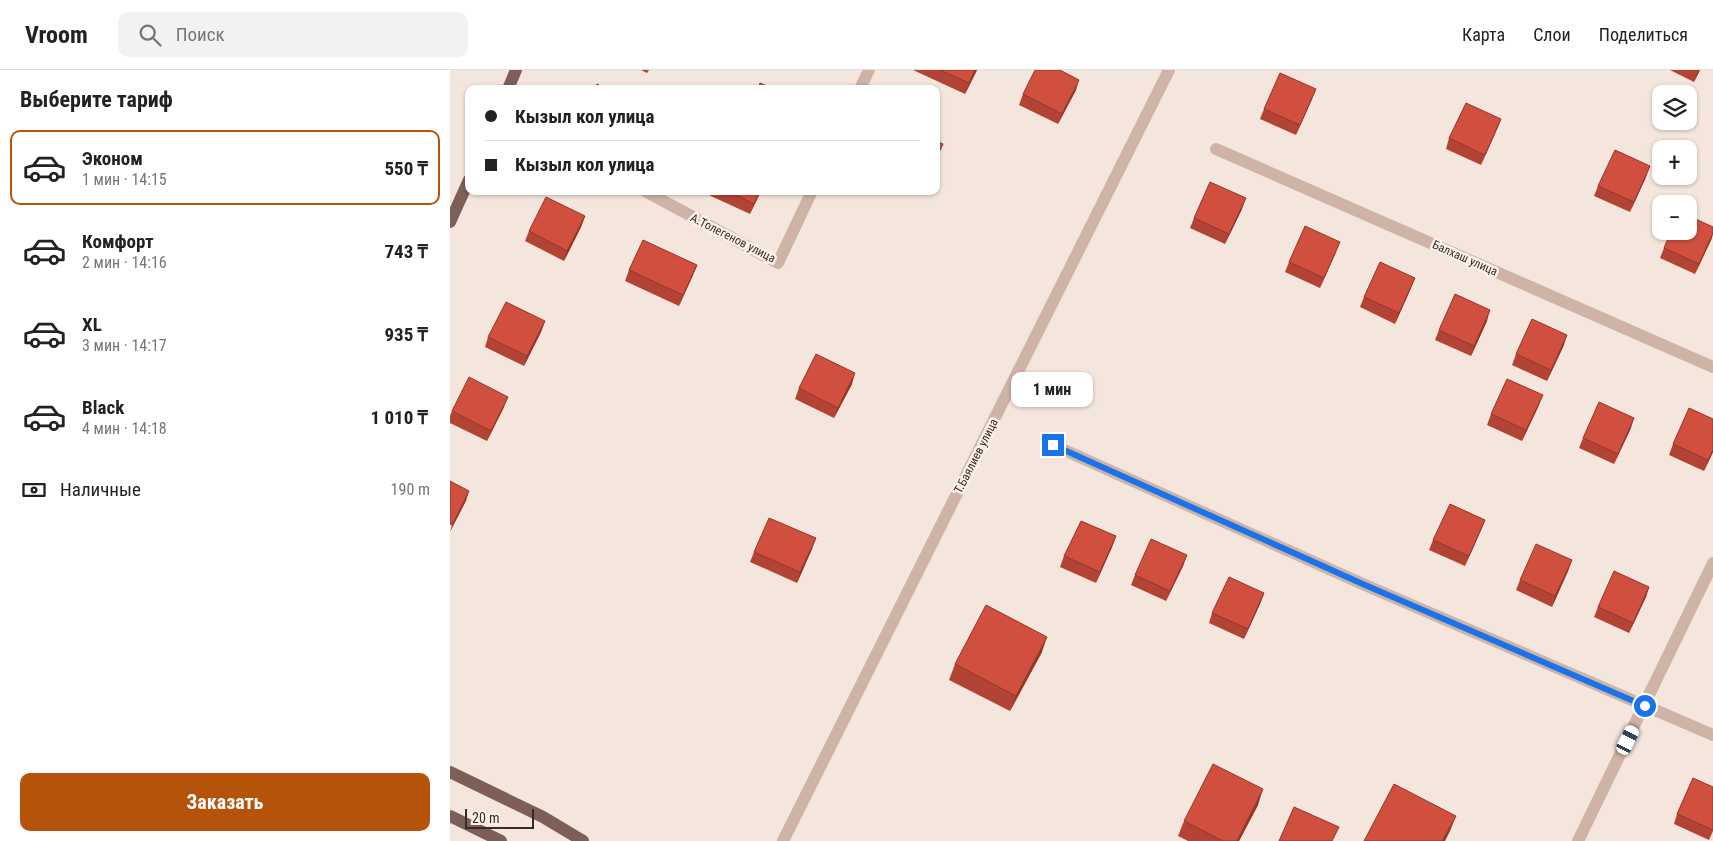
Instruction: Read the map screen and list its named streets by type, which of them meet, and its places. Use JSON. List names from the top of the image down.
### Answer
{
  "streets": {
    "street": ["А.Толегенов улица", "Балхаш улица", "Т.Баялиев улица"]
  },
  "scale_bar": "20 m",
  "page": {
    "header": "Vroom",
    "search": "Поиск",
    "nav": ["Карта", "Слои", "Поделиться"],
    "heading": "Выберите тариф",
    "map_buttons": ["+", "−"],
    "banner": ["Кызыл кол улица", "Кызыл кол улица"],
    "list": [
      {
        "name": "Эконом",
        "note": "1 мин · 14:15",
        "value": "550 ₸"
      },
      {
        "name": "Комфорт",
        "note": "2 мин · 14:16",
        "value": "743 ₸"
      },
      {
        "name": "XL",
        "note": "3 мин · 14:17",
        "value": "935 ₸"
      },
      {
        "name": "Black",
        "note": "4 мин · 14:18",
        "value": "1 010 ₸"
      }
    ],
    "bubble": "1 мин",
    "pay": ["Наличные", "190 m"],
    "buttons": "Заказать",
    "scale": "20 m"
  }
}
